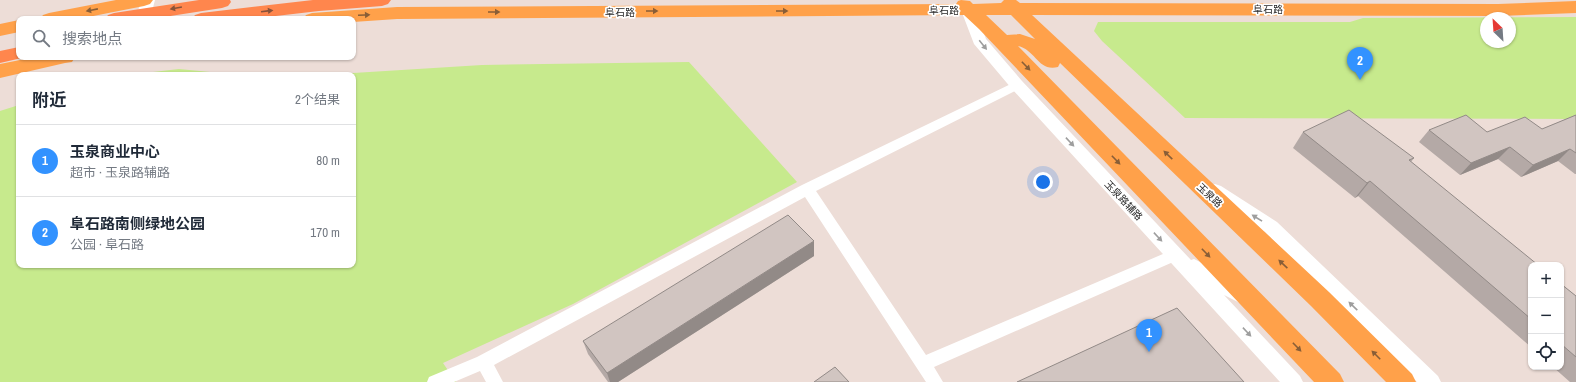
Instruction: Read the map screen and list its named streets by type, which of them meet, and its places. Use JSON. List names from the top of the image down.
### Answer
{
  "streets": {
    "main road": ["阜石路", "玉泉路"],
    "street": ["玉泉路辅路"]
  },
  "crossings": [
    ["阜石路", "玉泉路"],
    ["阜石路", "玉泉路辅路"]
  ],
  "one_way": ["阜石路"],
  "north": "top left",
  "page": {
    "search": "搜索地点",
    "pins": ["2", "1"],
    "heading": ["附近", "2个结果"],
    "list": [
      {
        "mark": "1",
        "name": "玉泉商业中心",
        "note": "超市 · 玉泉路辅路",
        "value": "80 m"
      },
      {
        "mark": "2",
        "name": "阜石路南侧绿地公园",
        "note": "公园 · 阜石路",
        "value": "170 m"
      }
    ],
    "map_buttons": ["+", "−"]
  }
}
